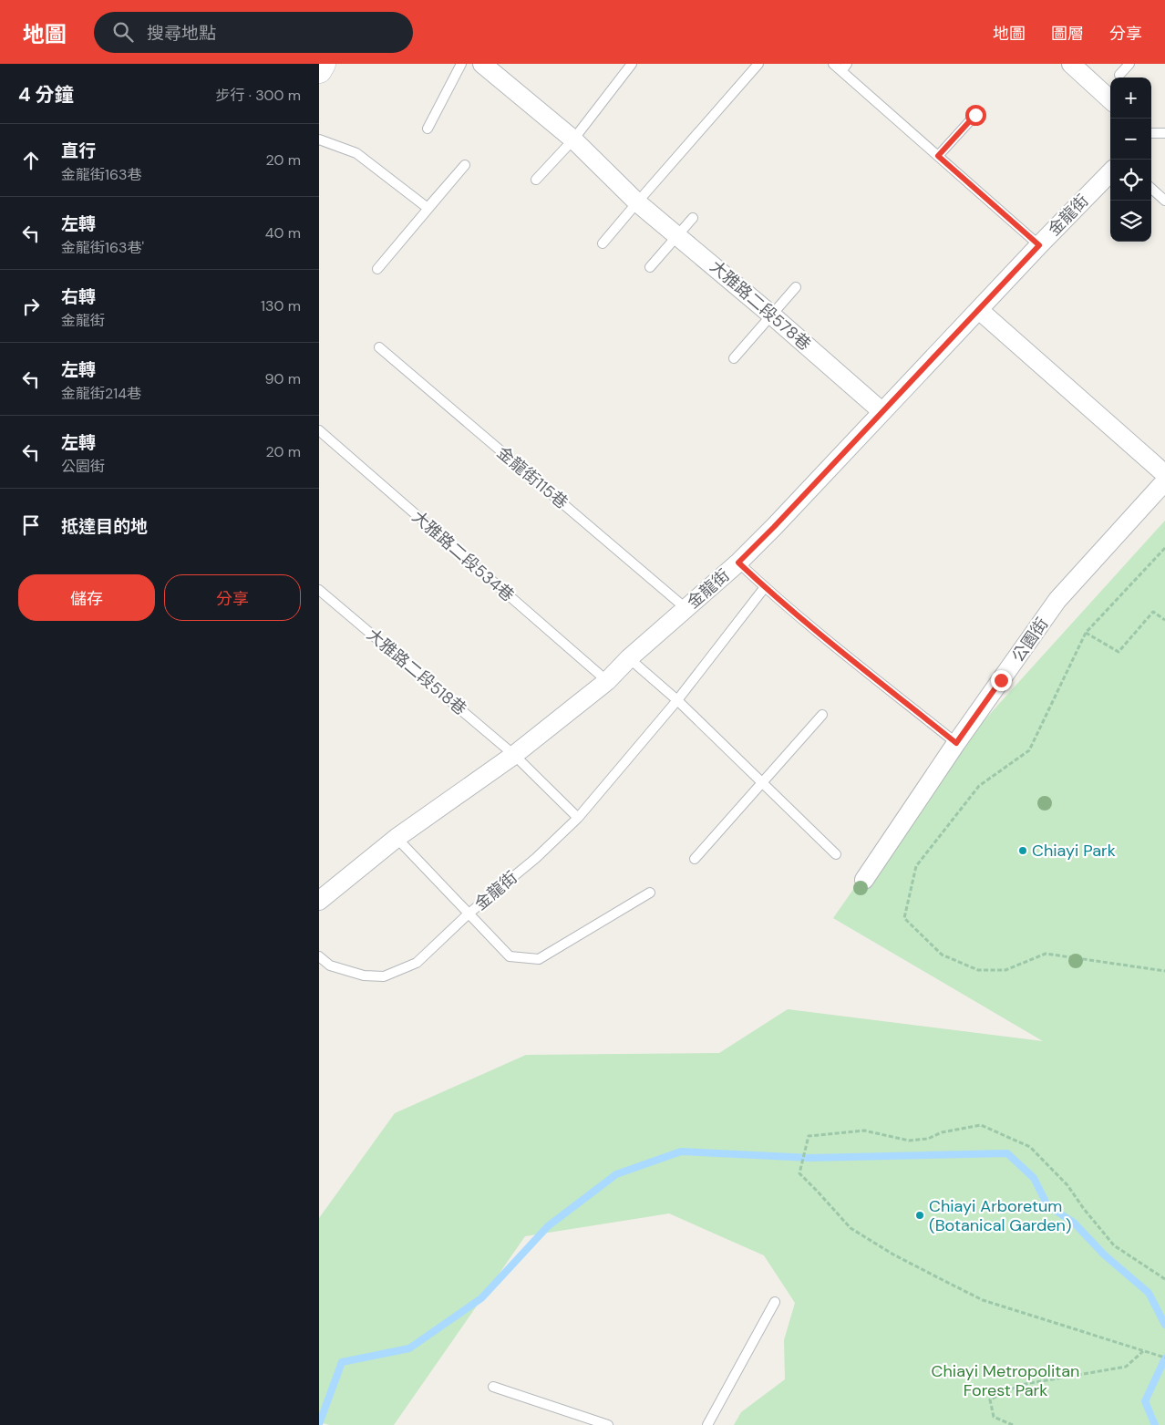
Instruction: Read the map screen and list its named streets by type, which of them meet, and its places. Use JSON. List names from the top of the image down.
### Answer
{
  "streets": {
    "street": ["金龍街", "大雅路二段578巷", "公園街"],
    "lane": ["金龍街115巷", "大雅路二段534巷", "大雅路二段518巷"]
  },
  "crossings": [
    ["金龍街", "大雅路二段578巷"],
    ["金龍街", "金龍街115巷"],
    ["金龍街", "大雅路二段534巷"],
    ["金龍街", "大雅路二段518巷"]
  ],
  "parks": ["Chiayi Metropolitan Forest Park"],
  "places": ["Chiayi Park", "Chiayi Arboretum (Botanical Garden)"],
  "page": {
    "header": "地圖",
    "search": "搜尋地點",
    "nav": ["地圖", "圖層", "分享"],
    "heading": ["4 分鐘", "步行 · 300 m"],
    "map_buttons": ["+", "−"],
    "list": [
      ["直行", "金龍街163巷", "20 m"],
      ["左轉", "金龍街163巷'", "40 m"],
      ["右轉", "金龍街", "130 m"],
      ["左轉", "金龍街214巷", "90 m"],
      ["左轉", "公園街", "20 m"],
      "抵達目的地"
    ],
    "buttons": ["儲存", "分享"]
  }
}
